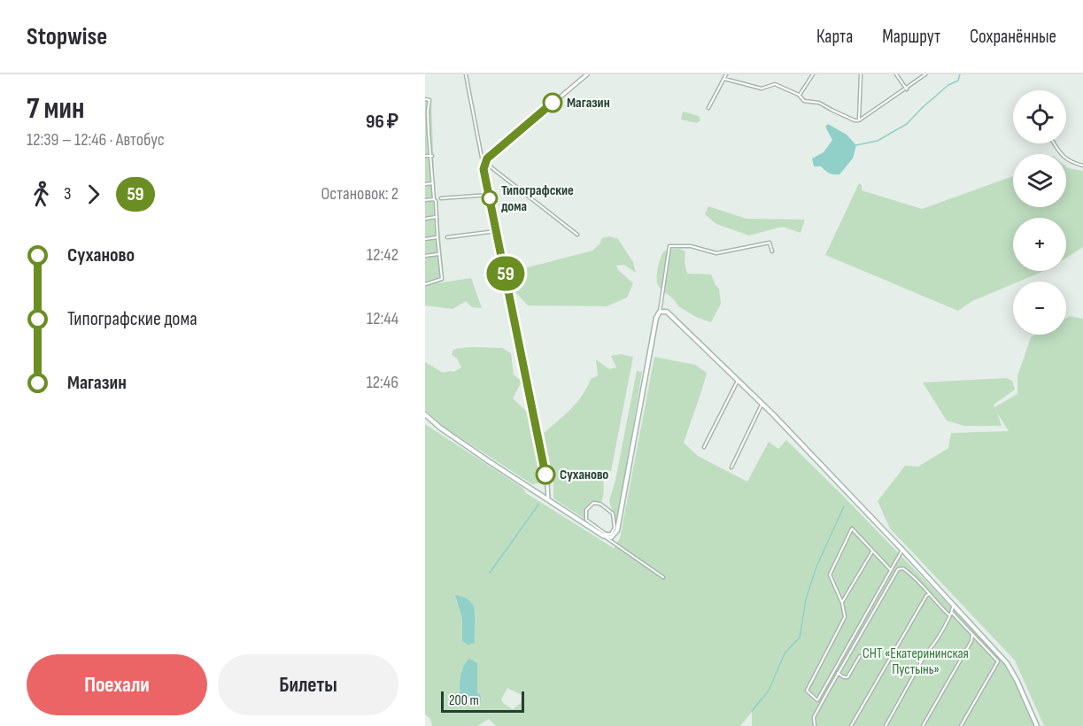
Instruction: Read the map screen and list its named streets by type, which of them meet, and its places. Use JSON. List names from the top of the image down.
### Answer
{
  "parks": ["СНТ «Екатерининская Пустынь»"],
  "places": ["Магазин", "Типографские дома", "Суханово"],
  "lines": ["bus line 59"],
  "scale_bar": "200 m",
  "page": {
    "header": "Stopwise",
    "nav": ["Карта", "Маршрут", "Сохранённые"],
    "heading": ["7 мин", "12:39 – 12:46 · Автобус", "96 ₽"],
    "on_map": "59",
    "map_buttons": ["+", "−"],
    "legs": ["3", "59", "Остановок: 2"],
    "list": [
      {
        "name": "Суханово",
        "value": "12:42"
      },
      {
        "name": "Типографские дома",
        "value": "12:44"
      },
      {
        "name": "Магазин",
        "value": "12:46"
      }
    ],
    "buttons": ["Поехали", "Билеты"],
    "scale": "200 m"
  }
}
